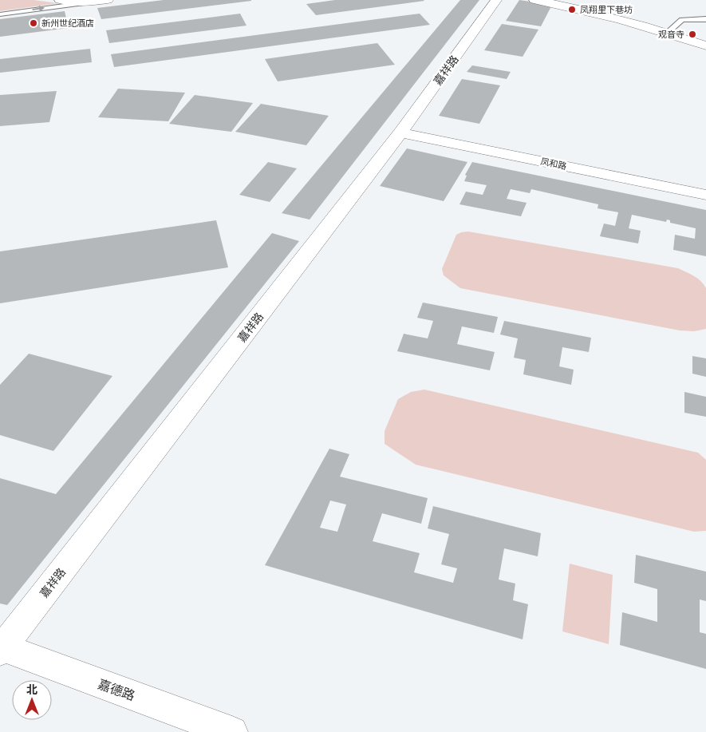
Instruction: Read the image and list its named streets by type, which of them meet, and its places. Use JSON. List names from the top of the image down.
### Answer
{
  "streets": {
    "street": ["嘉祥路", "凤和路", "嘉德路"]
  },
  "crossings": [
    ["嘉祥路", "凤和路"],
    ["嘉祥路", "嘉德路"]
  ],
  "places": ["凤翔里下巷坊", "新州世纪酒店", "观音寺"],
  "north": "top"
}
